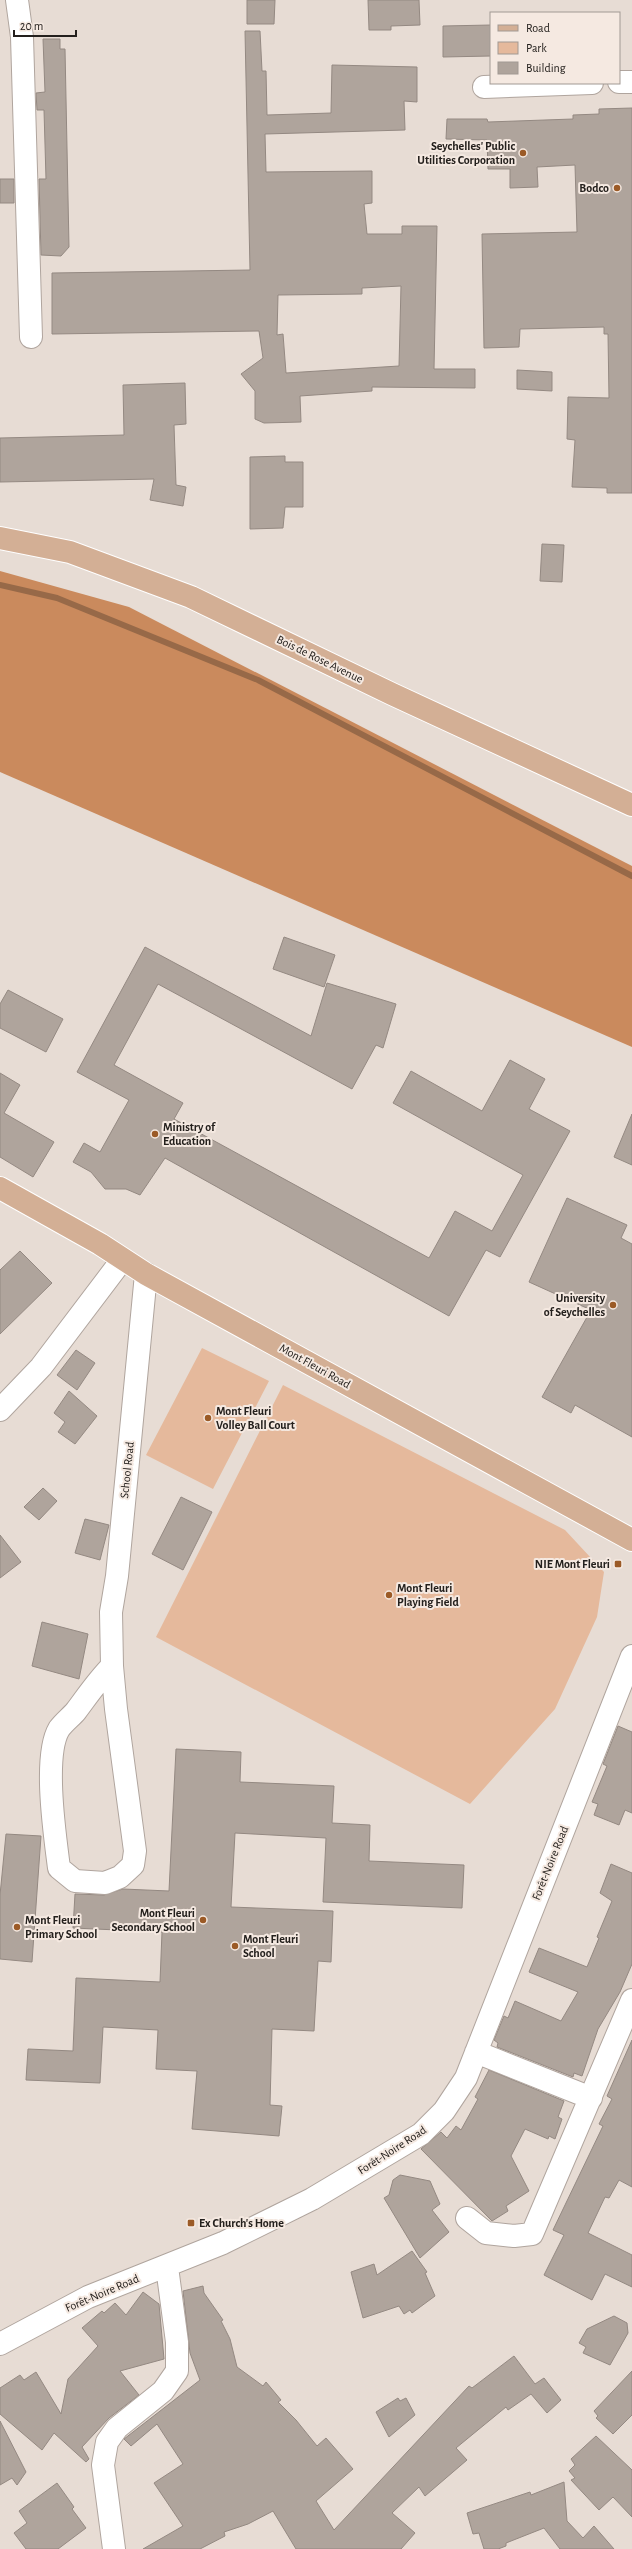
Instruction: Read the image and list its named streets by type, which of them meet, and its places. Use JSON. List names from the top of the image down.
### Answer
{
  "streets": {
    "main road": ["Bois de Rose Avenue", "Mont Fleuri Road"],
    "street": ["School Road", "Forêt-Noire Road"]
  },
  "crossings": [
    ["Mont Fleuri Road", "School Road"]
  ],
  "places": {
    "other": [
      "Seychelles' Public Utilities Corporation",
      "Bodco",
      "Ministry of Education",
      "University of Seychelles",
      "Mont Fleuri Volley Ball Court",
      "Mont Fleuri Playing Field",
      "Mont Fleuri Secondary School",
      "Mont Fleuri Primary School",
      "Mont Fleuri School"
    ],
    "transit": ["NIE Mont Fleuri", "Ex Church's Home"]
  },
  "legend": ["Road", "Park", "Building"],
  "scale_bar": "20 m"
}
